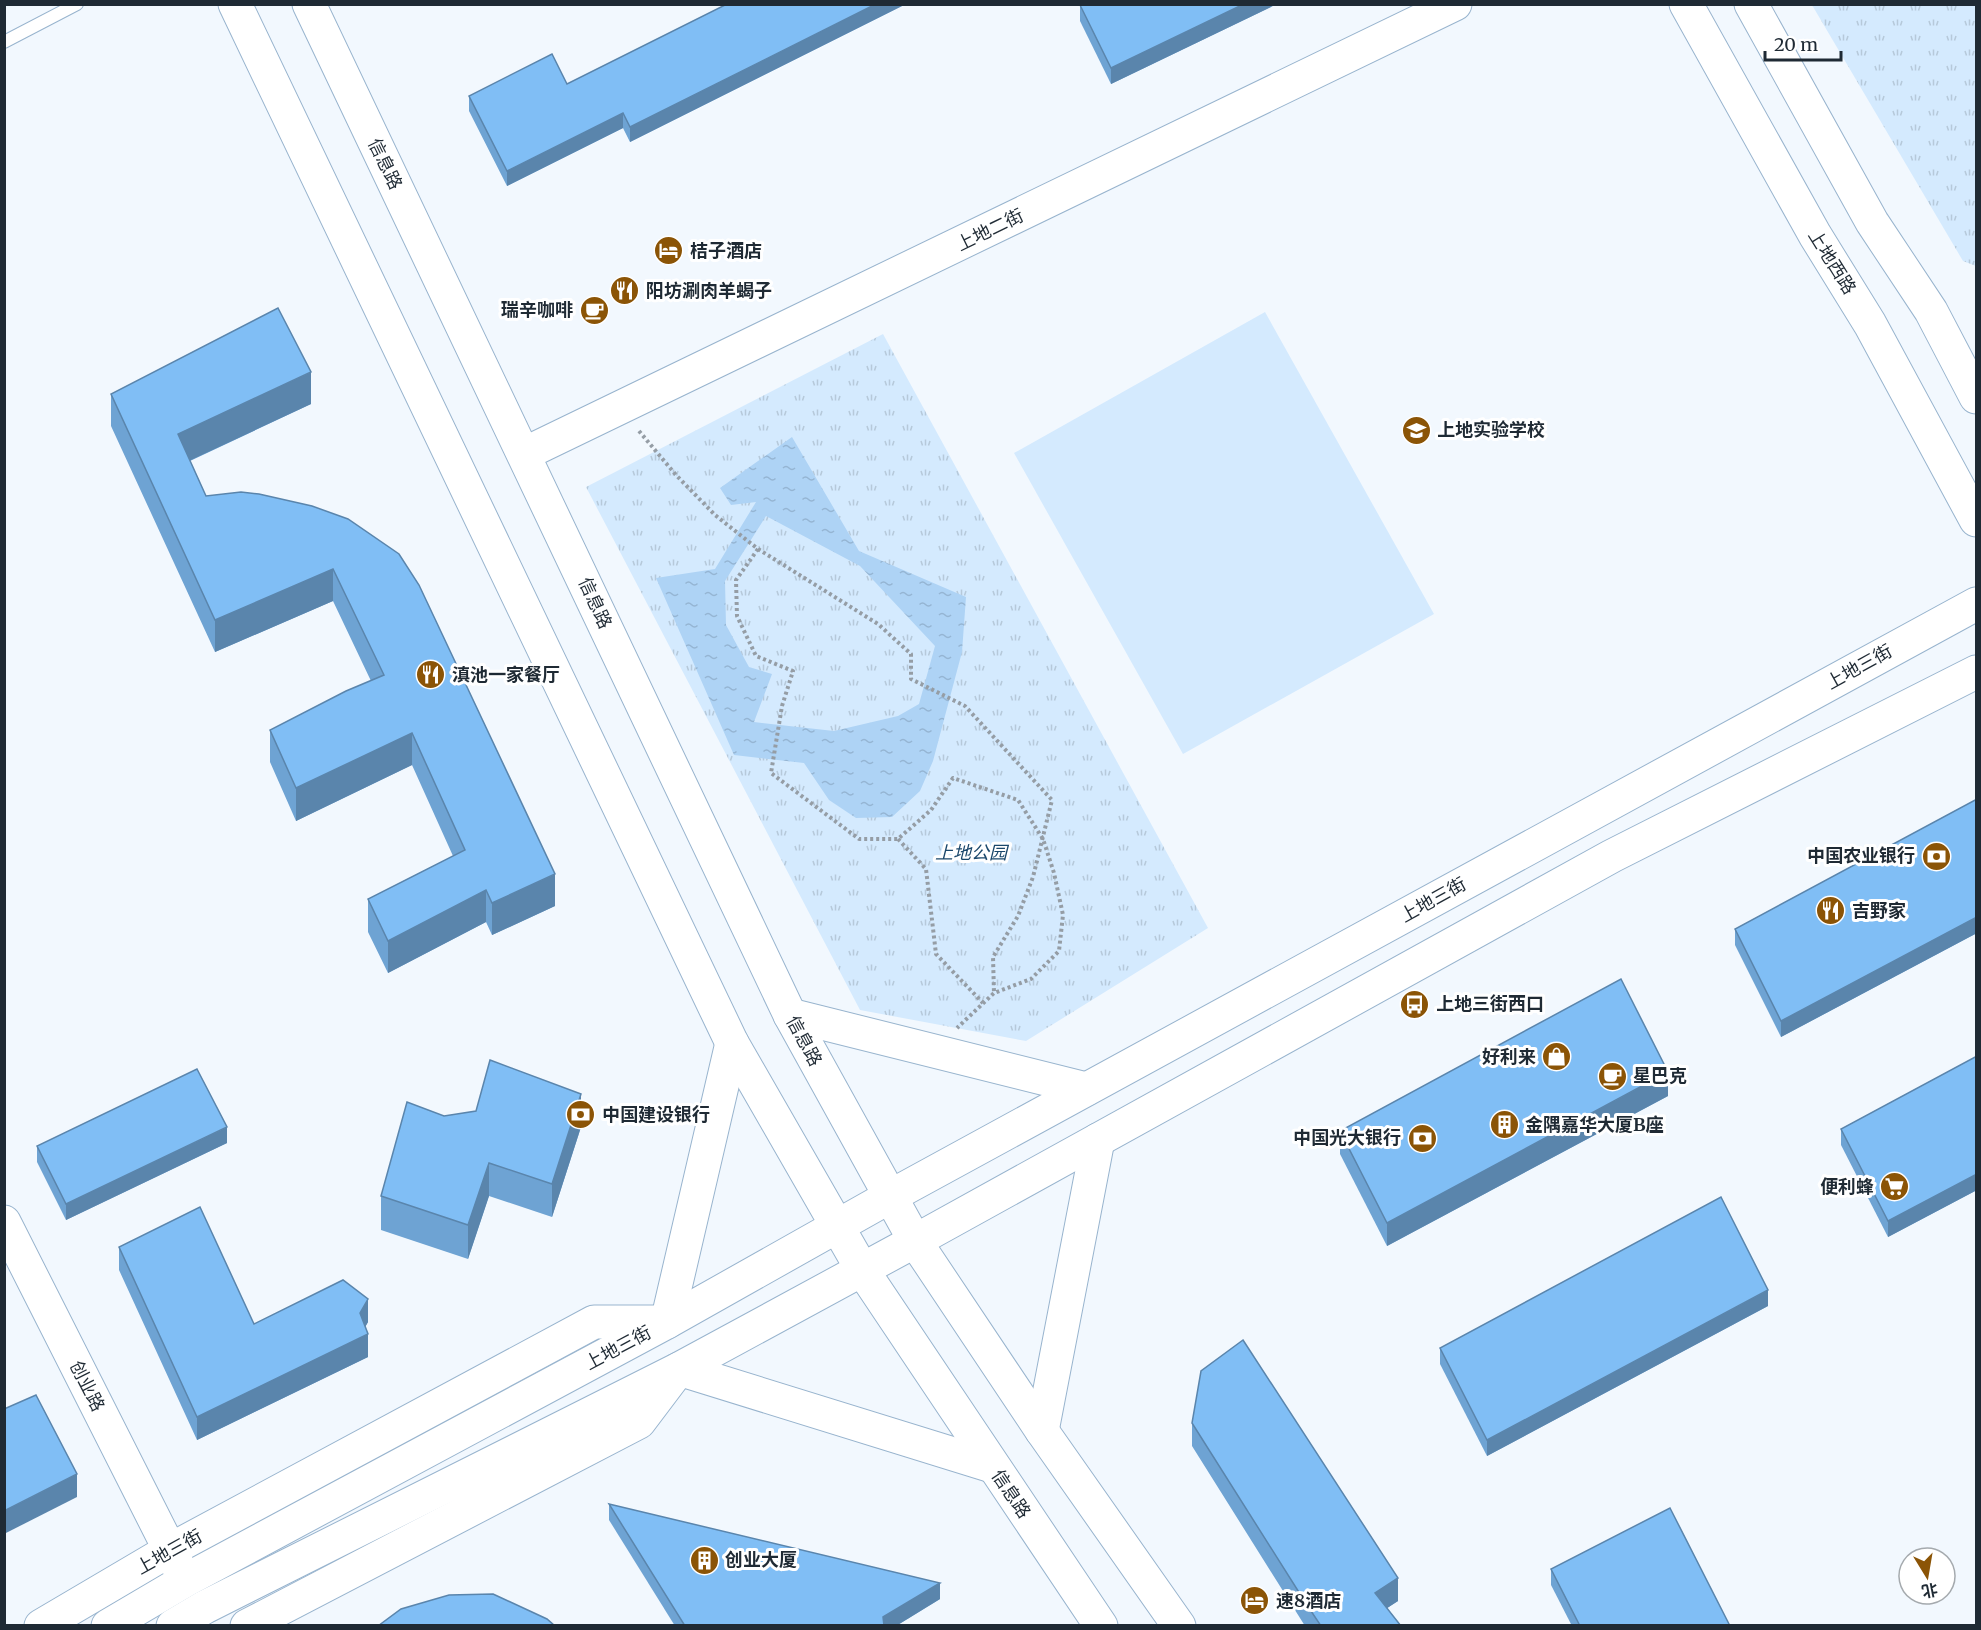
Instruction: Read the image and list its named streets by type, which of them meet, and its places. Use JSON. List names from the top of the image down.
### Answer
{
  "streets": {
    "main road": [
      "信息路",
      "上地二街",
      "上地西路",
      "上地三街",
      "创业路"
    ]
  },
  "crossings": [
    ["信息路", "上地二街"],
    ["信息路", "上地三街"],
    ["上地三街", "创业路"]
  ],
  "parks": ["上地公园"],
  "places": {
    "hotel": ["桔子酒店", "速8酒店"],
    "restaurant": ["阳坊涮肉羊蝎子", "滇池一家餐厅", "吉野家"],
    "cafe": ["瑞辛咖啡", "星巴克"],
    "school or university": ["上地实验学校"],
    "bank": ["中国农业银行", "中国建设银行", "中国光大银行"],
    "bus stop": ["上地三街西口"],
    "shop": ["好利来"],
    "building": ["金隅嘉华大厦B座", "创业大厦"],
    "supermarket": ["便利蜂"]
  },
  "scale_bar": "20 m",
  "north": "bottom"
}
